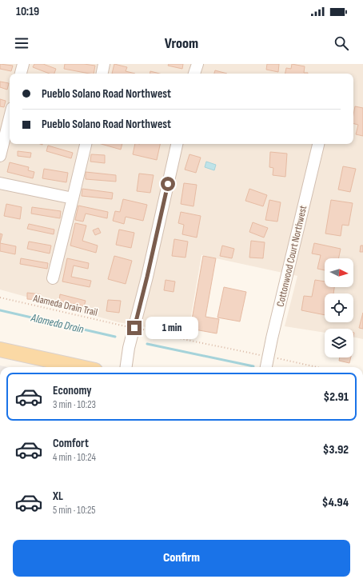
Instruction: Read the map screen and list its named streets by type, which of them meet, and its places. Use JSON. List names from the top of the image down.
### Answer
{
  "streets": {
    "street": ["Cottonwood Court Northwest"],
    "path": ["Alameda Drain Trail"]
  },
  "water": ["Alameda Drain"],
  "north": "right",
  "page": {
    "status": "10:19",
    "header": "Vroom",
    "banner": ["Pueblo Solano Road Northwest", "Pueblo Solano Road Northwest"],
    "bubble": "1 min",
    "list": [
      {
        "name": "Economy",
        "note": "3 min · 10:23",
        "value": "$2.91"
      },
      {
        "name": "Comfort",
        "note": "4 min · 10:24",
        "value": "$3.92"
      },
      {
        "name": "XL",
        "note": "5 min · 10:25",
        "value": "$4.94"
      }
    ],
    "buttons": "Confirm"
  }
}
